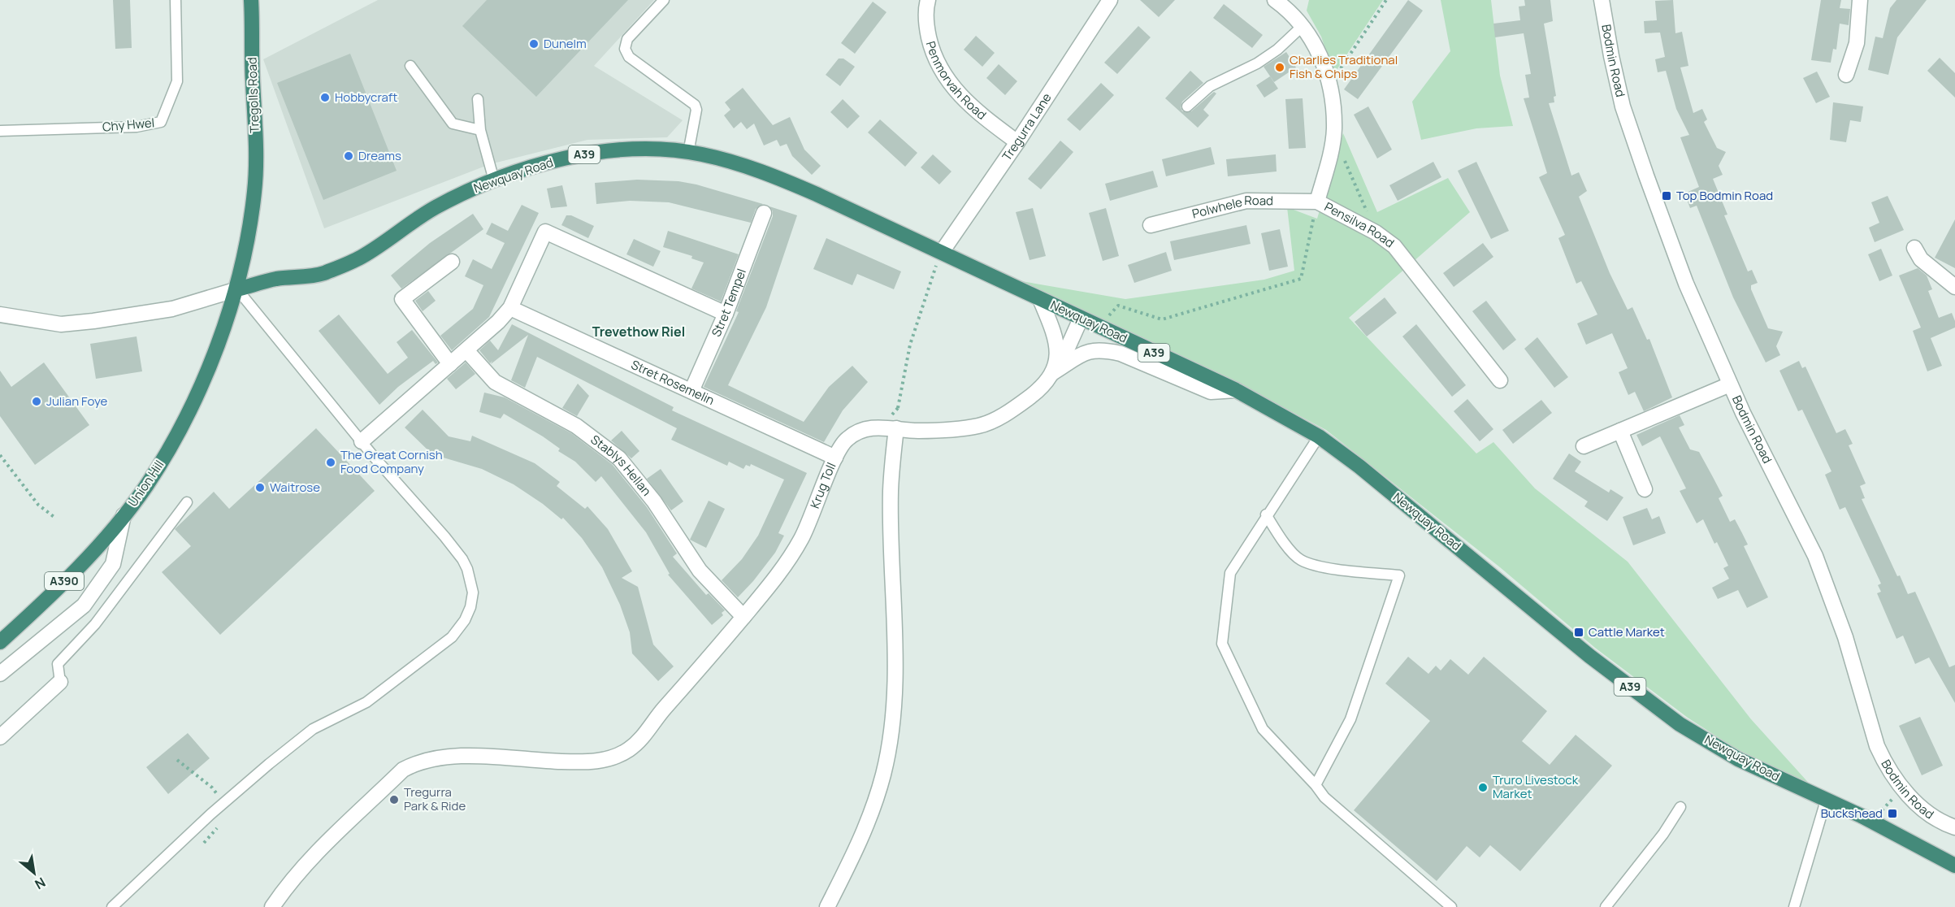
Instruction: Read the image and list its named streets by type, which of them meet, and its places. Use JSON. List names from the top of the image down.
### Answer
{
  "streets": {
    "highway": [
      "Tregolls Road",
      "A39",
      "Newquay Road",
      "Union Hill",
      "A390"
    ],
    "street": [
      "Bodmin Road",
      "Penmorvah Road",
      "Tregurra Lane",
      "Polwhele Road",
      "Pensilva Road",
      "Stret Tempel",
      "Stret Rosemelin",
      "Stablys Hellan",
      "Krug Toll"
    ],
    "lane": ["Chy Hwel"]
  },
  "crossings": [
    ["Penmorvah Road", "Tregurra Lane"],
    ["Tregolls Road", "Newquay Road"],
    ["Tregolls Road", "Union Hill"],
    ["Tregurra Lane", "Newquay Road"],
    ["Newquay Road", "Union Hill"],
    ["Polwhele Road", "Pensilva Road"],
    ["Stret Tempel", "Stret Rosemelin"],
    ["Stret Rosemelin", "Krug Toll"],
    ["Stablys Hellan", "Krug Toll"]
  ],
  "districts": ["Trevethow Riel"],
  "places": {
    "other": [
      "Dunelm",
      "Charlies Traditional Fish & Chips",
      "Hobbycraft",
      "Dreams",
      "Julian Foye",
      "The Great Cornish Food Company",
      "Waitrose",
      "Truro Livestock Market",
      "Tregurra Park & Ride"
    ],
    "transit": ["Top Bodmin Road", "Cattle Market", "Buckshead"]
  },
  "north": "bottom right"
}
